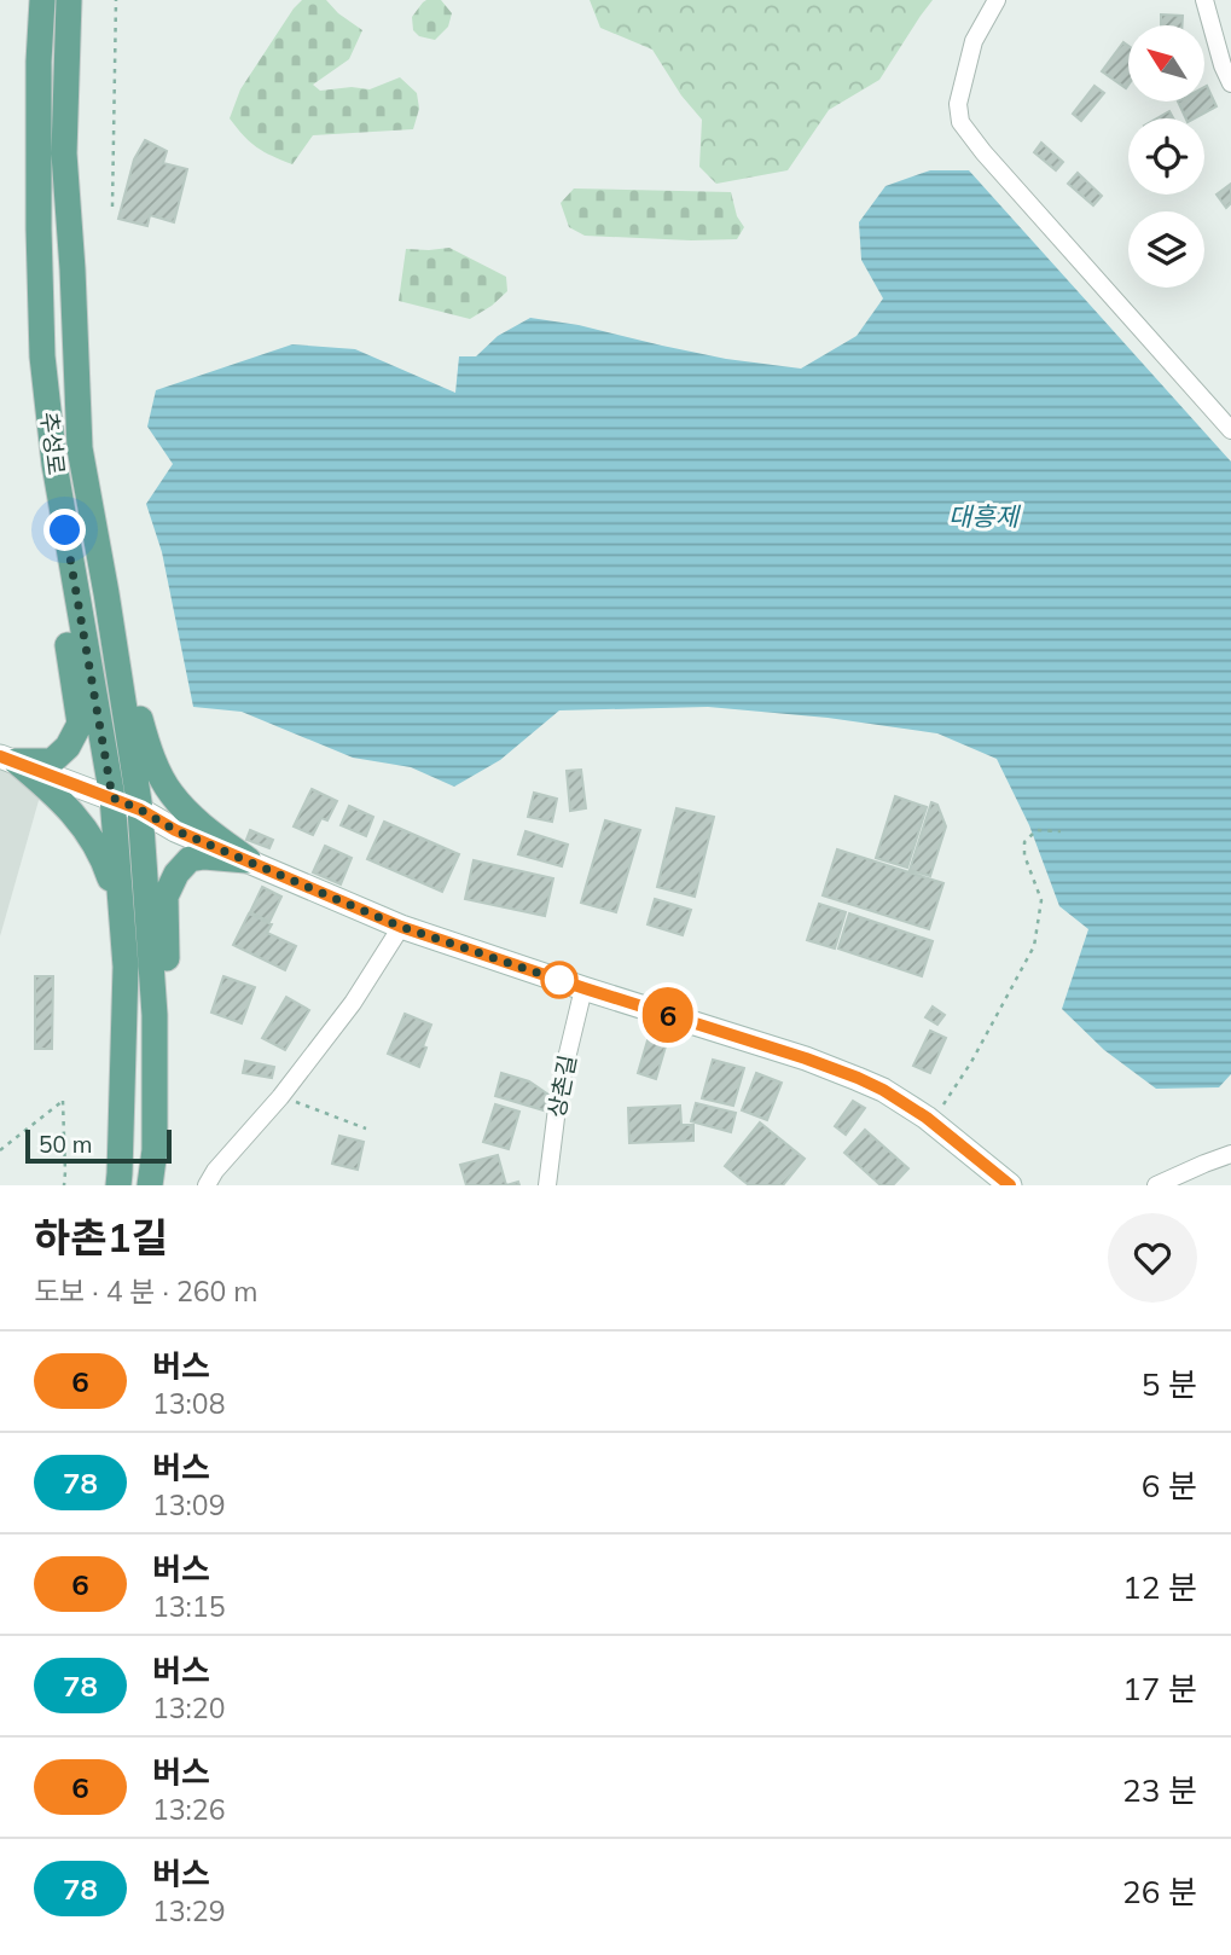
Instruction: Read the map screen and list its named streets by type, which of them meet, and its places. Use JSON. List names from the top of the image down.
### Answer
{
  "streets": {
    "main road": ["추성로"],
    "street": ["상촌길"]
  },
  "water": ["대흥제"],
  "lines": ["bus line 6"],
  "scale_bar": "50 m",
  "north": "top left",
  "page": {
    "on_map": "6",
    "scale": "50 m",
    "heading": ["하촌1길", "도보 · 4 분 · 260 m"],
    "list": [
      {
        "mark": "6",
        "name": "버스",
        "note": "13:08",
        "value": "5 분"
      },
      {
        "mark": "78",
        "name": "버스",
        "note": "13:09",
        "value": "6 분"
      },
      {
        "mark": "6",
        "name": "버스",
        "note": "13:15",
        "value": "12 분"
      },
      {
        "mark": "78",
        "name": "버스",
        "note": "13:20",
        "value": "17 분"
      },
      {
        "mark": "6",
        "name": "버스",
        "note": "13:26",
        "value": "23 분"
      },
      {
        "mark": "78",
        "name": "버스",
        "note": "13:29",
        "value": "26 분"
      }
    ]
  }
}
